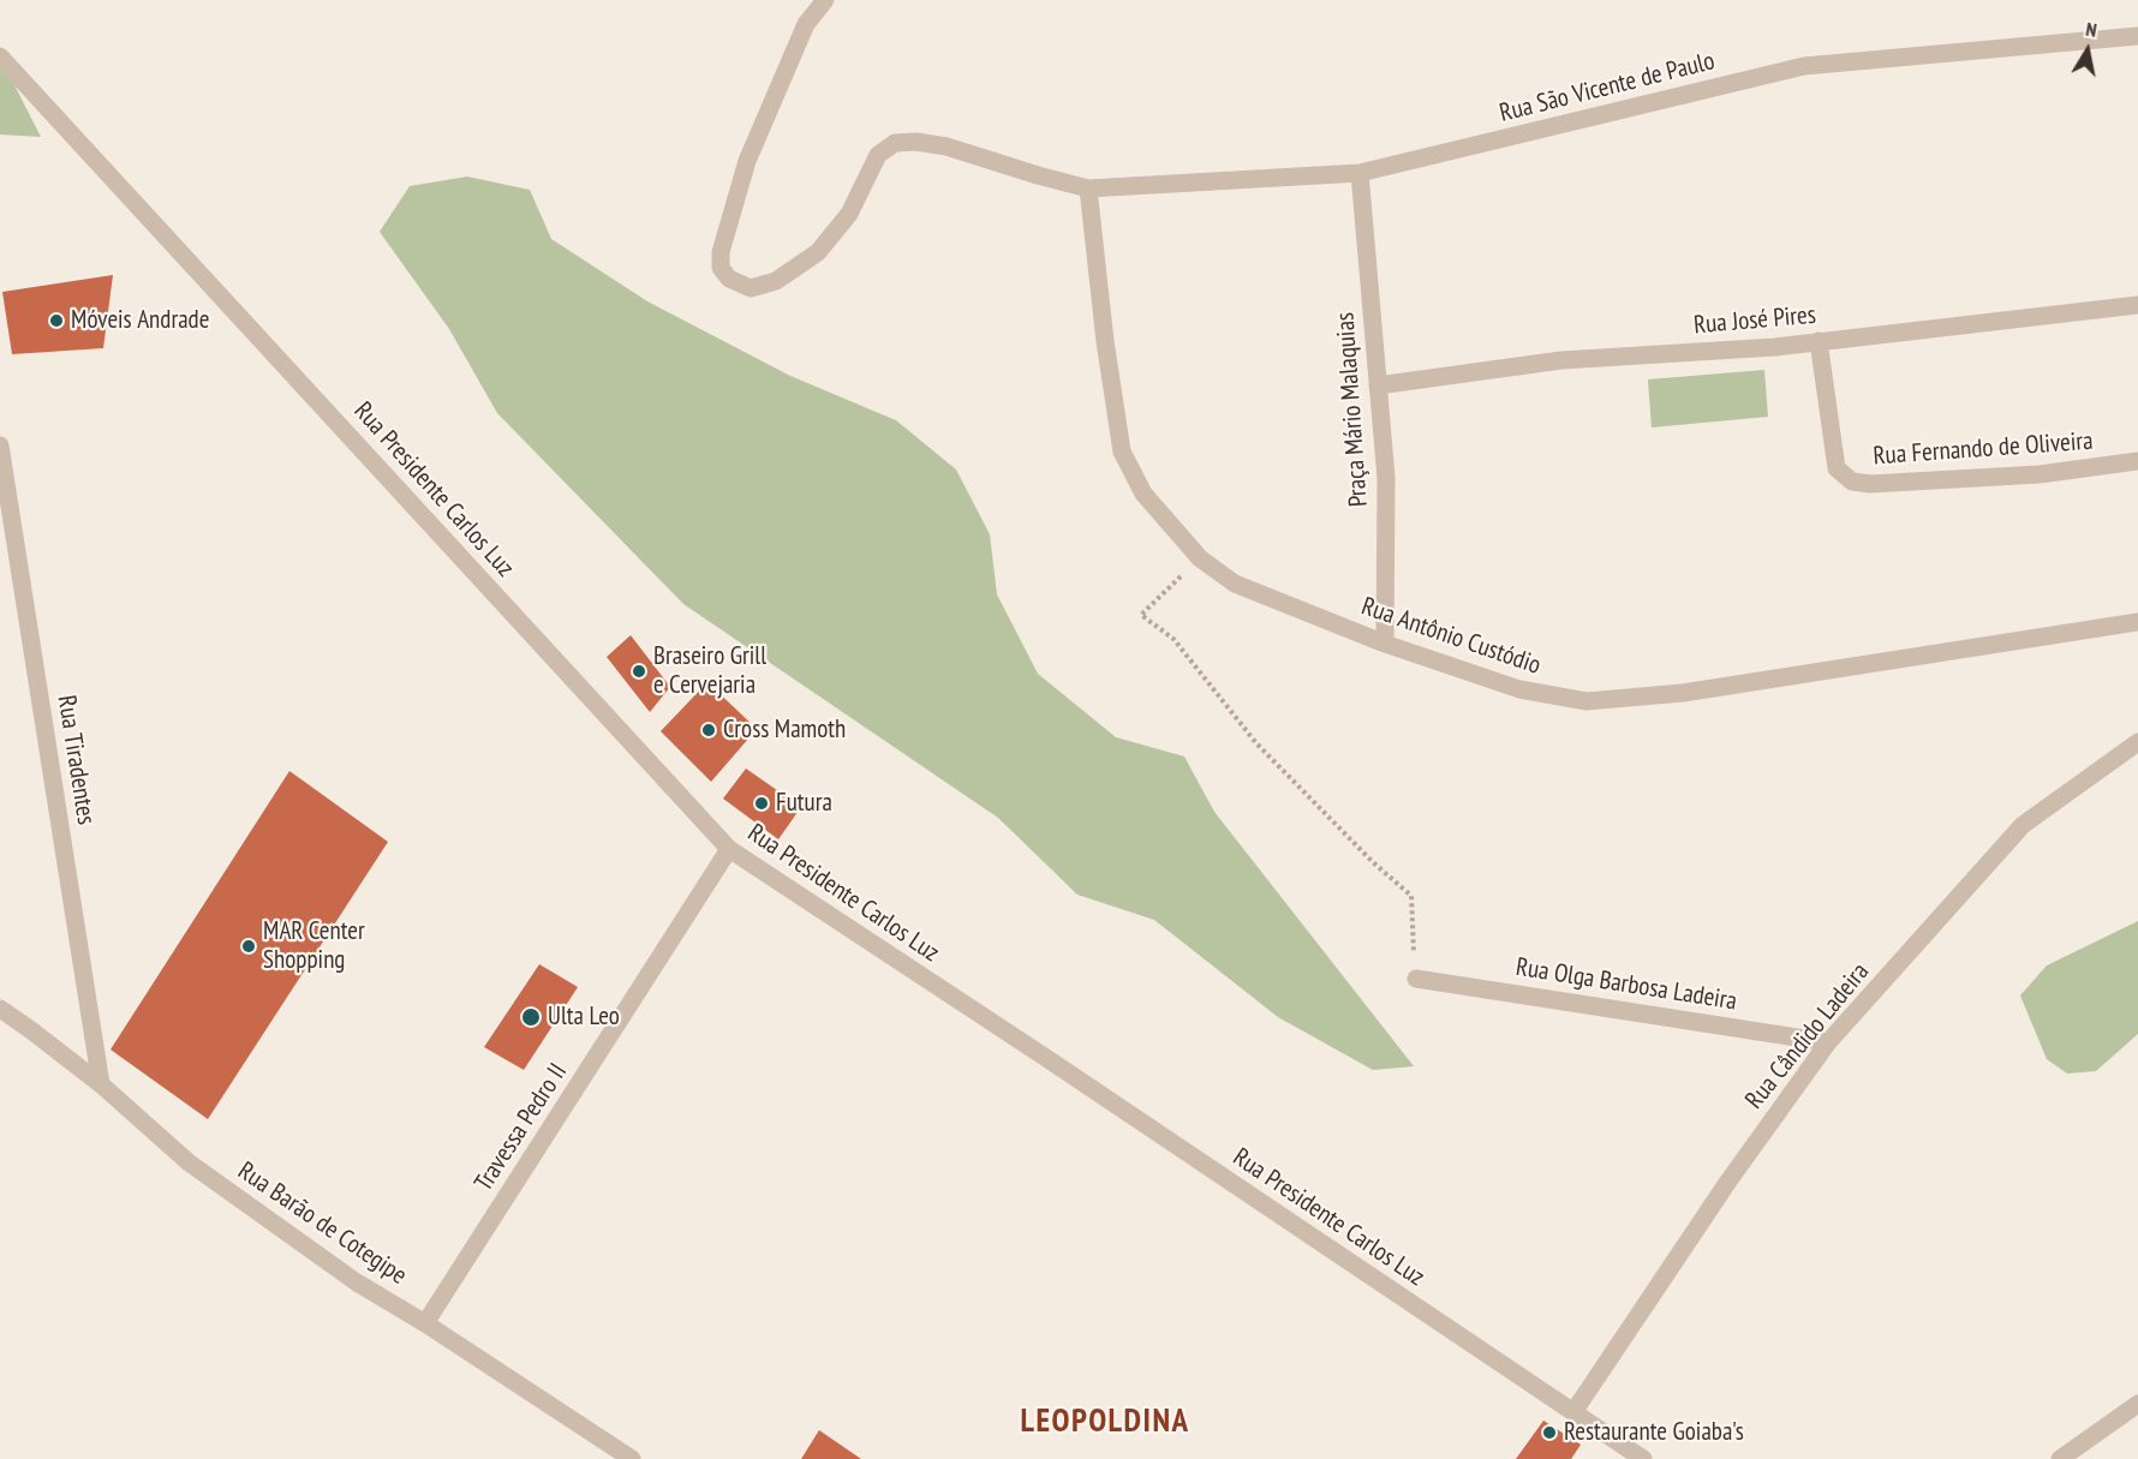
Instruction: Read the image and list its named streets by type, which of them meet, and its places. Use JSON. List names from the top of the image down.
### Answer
{
  "streets": {
    "street": [
      "Rua São Vicente de Paulo",
      "Rua José Pires",
      "Praça Mário Malaquias",
      "Rua Fernando de Oliveira",
      "Rua Presidente Carlos Luz",
      "Rua Antônio Custódio",
      "Rua Tiradentes",
      "Rua Olga Barbosa Ladeira",
      "Rua Cândido Ladeira",
      "Travessa Pedro II",
      "Rua Barão de Cotegipe"
    ]
  },
  "crossings": [
    ["Rua São Vicente de Paulo", "Praça Mário Malaquias"],
    ["Rua São Vicente de Paulo", "Rua Antônio Custódio"],
    ["Rua José Pires", "Praça Mário Malaquias"],
    ["Rua José Pires", "Rua Fernando de Oliveira"],
    ["Praça Mário Malaquias", "Rua Antônio Custódio"],
    ["Rua Presidente Carlos Luz", "Rua Cândido Ladeira"],
    ["Rua Presidente Carlos Luz", "Travessa Pedro II"],
    ["Rua Tiradentes", "Rua Barão de Cotegipe"],
    ["Rua Olga Barbosa Ladeira", "Rua Cândido Ladeira"],
    ["Travessa Pedro II", "Rua Barão de Cotegipe"]
  ],
  "districts": ["LEOPOLDINA"],
  "places": [
    "Móveis Andrade",
    "Braseiro Grill e Cervejaria",
    "Cross Mamoth",
    "Futura",
    "MAR Center Shopping",
    "Ulta Leo",
    "Restaurante Goiaba's"
  ],
  "north": "top"
}
